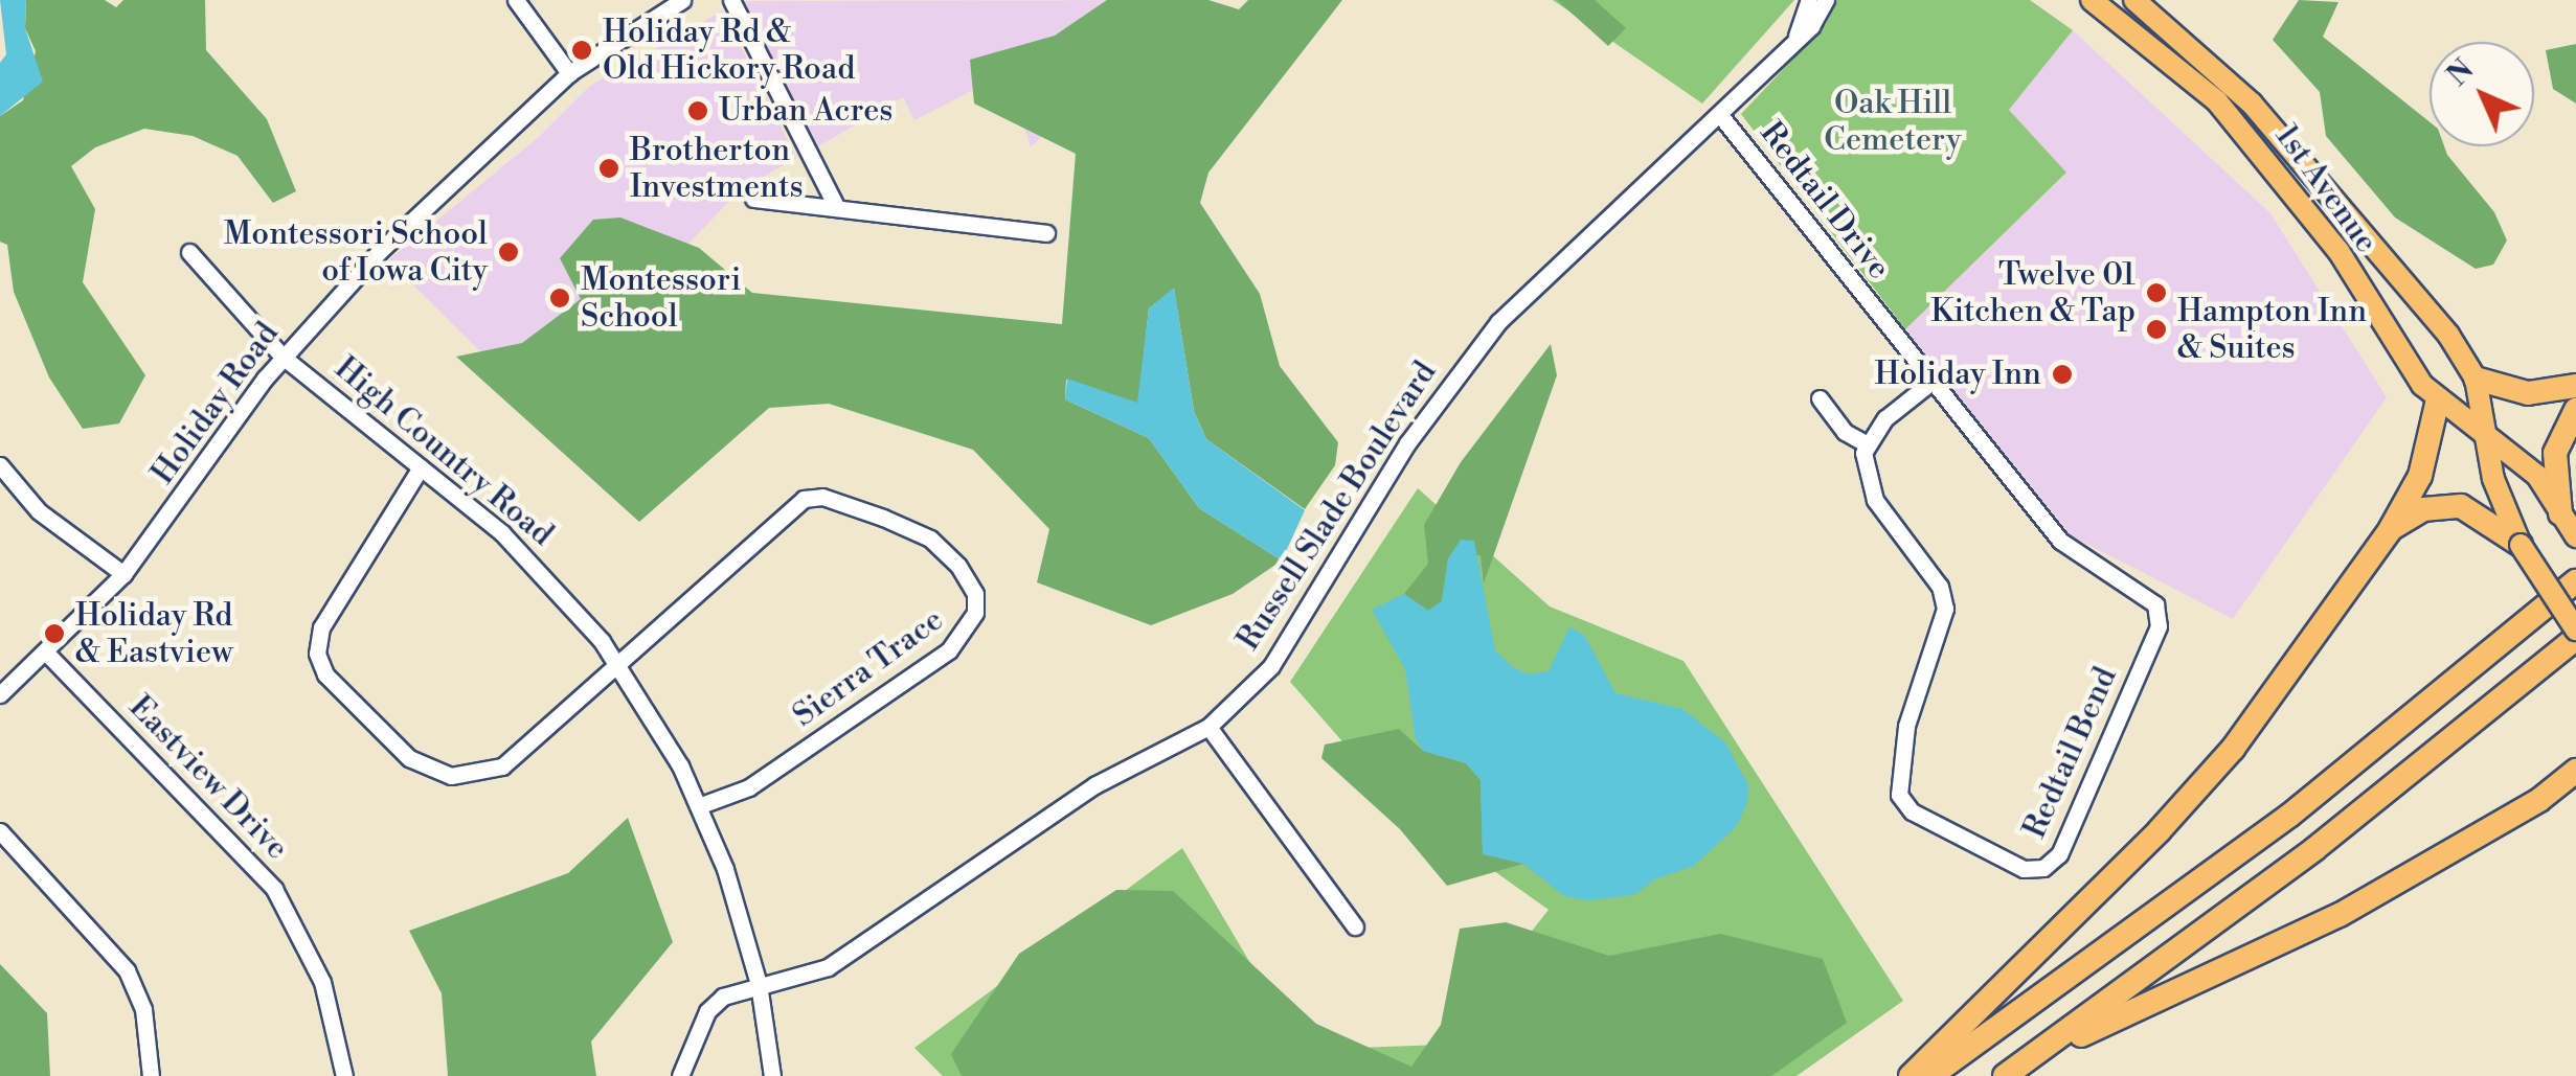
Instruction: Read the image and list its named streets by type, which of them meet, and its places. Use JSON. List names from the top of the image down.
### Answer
{
  "streets": {
    "main road": ["1st Avenue"],
    "street": [
      "Redtail Drive",
      "Holiday Road",
      "High Country Road",
      "Russell Slade Boulevard",
      "Sierra Trace",
      "Redtail Bend",
      "Eastview Drive"
    ]
  },
  "crossings": [
    ["Redtail Drive", "Russell Slade Boulevard"],
    ["Redtail Drive", "Redtail Bend"],
    ["Holiday Road", "High Country Road"],
    ["Holiday Road", "Eastview Drive"],
    ["High Country Road", "Russell Slade Boulevard"],
    ["High Country Road", "Sierra Trace"]
  ],
  "parks": ["Oak Hill Cemetery"],
  "places": [
    "Holiday Rd & Old Hickory Road",
    "Urban Acres",
    "Brotherton Investments",
    "Montessori School of Iowa City",
    "Twelve 01 Kitchen & Tap",
    "Montessori School",
    "Hampton Inn & Suites",
    "Holiday Inn",
    "Holiday Rd & Eastview"
  ],
  "north": "top left"
}
